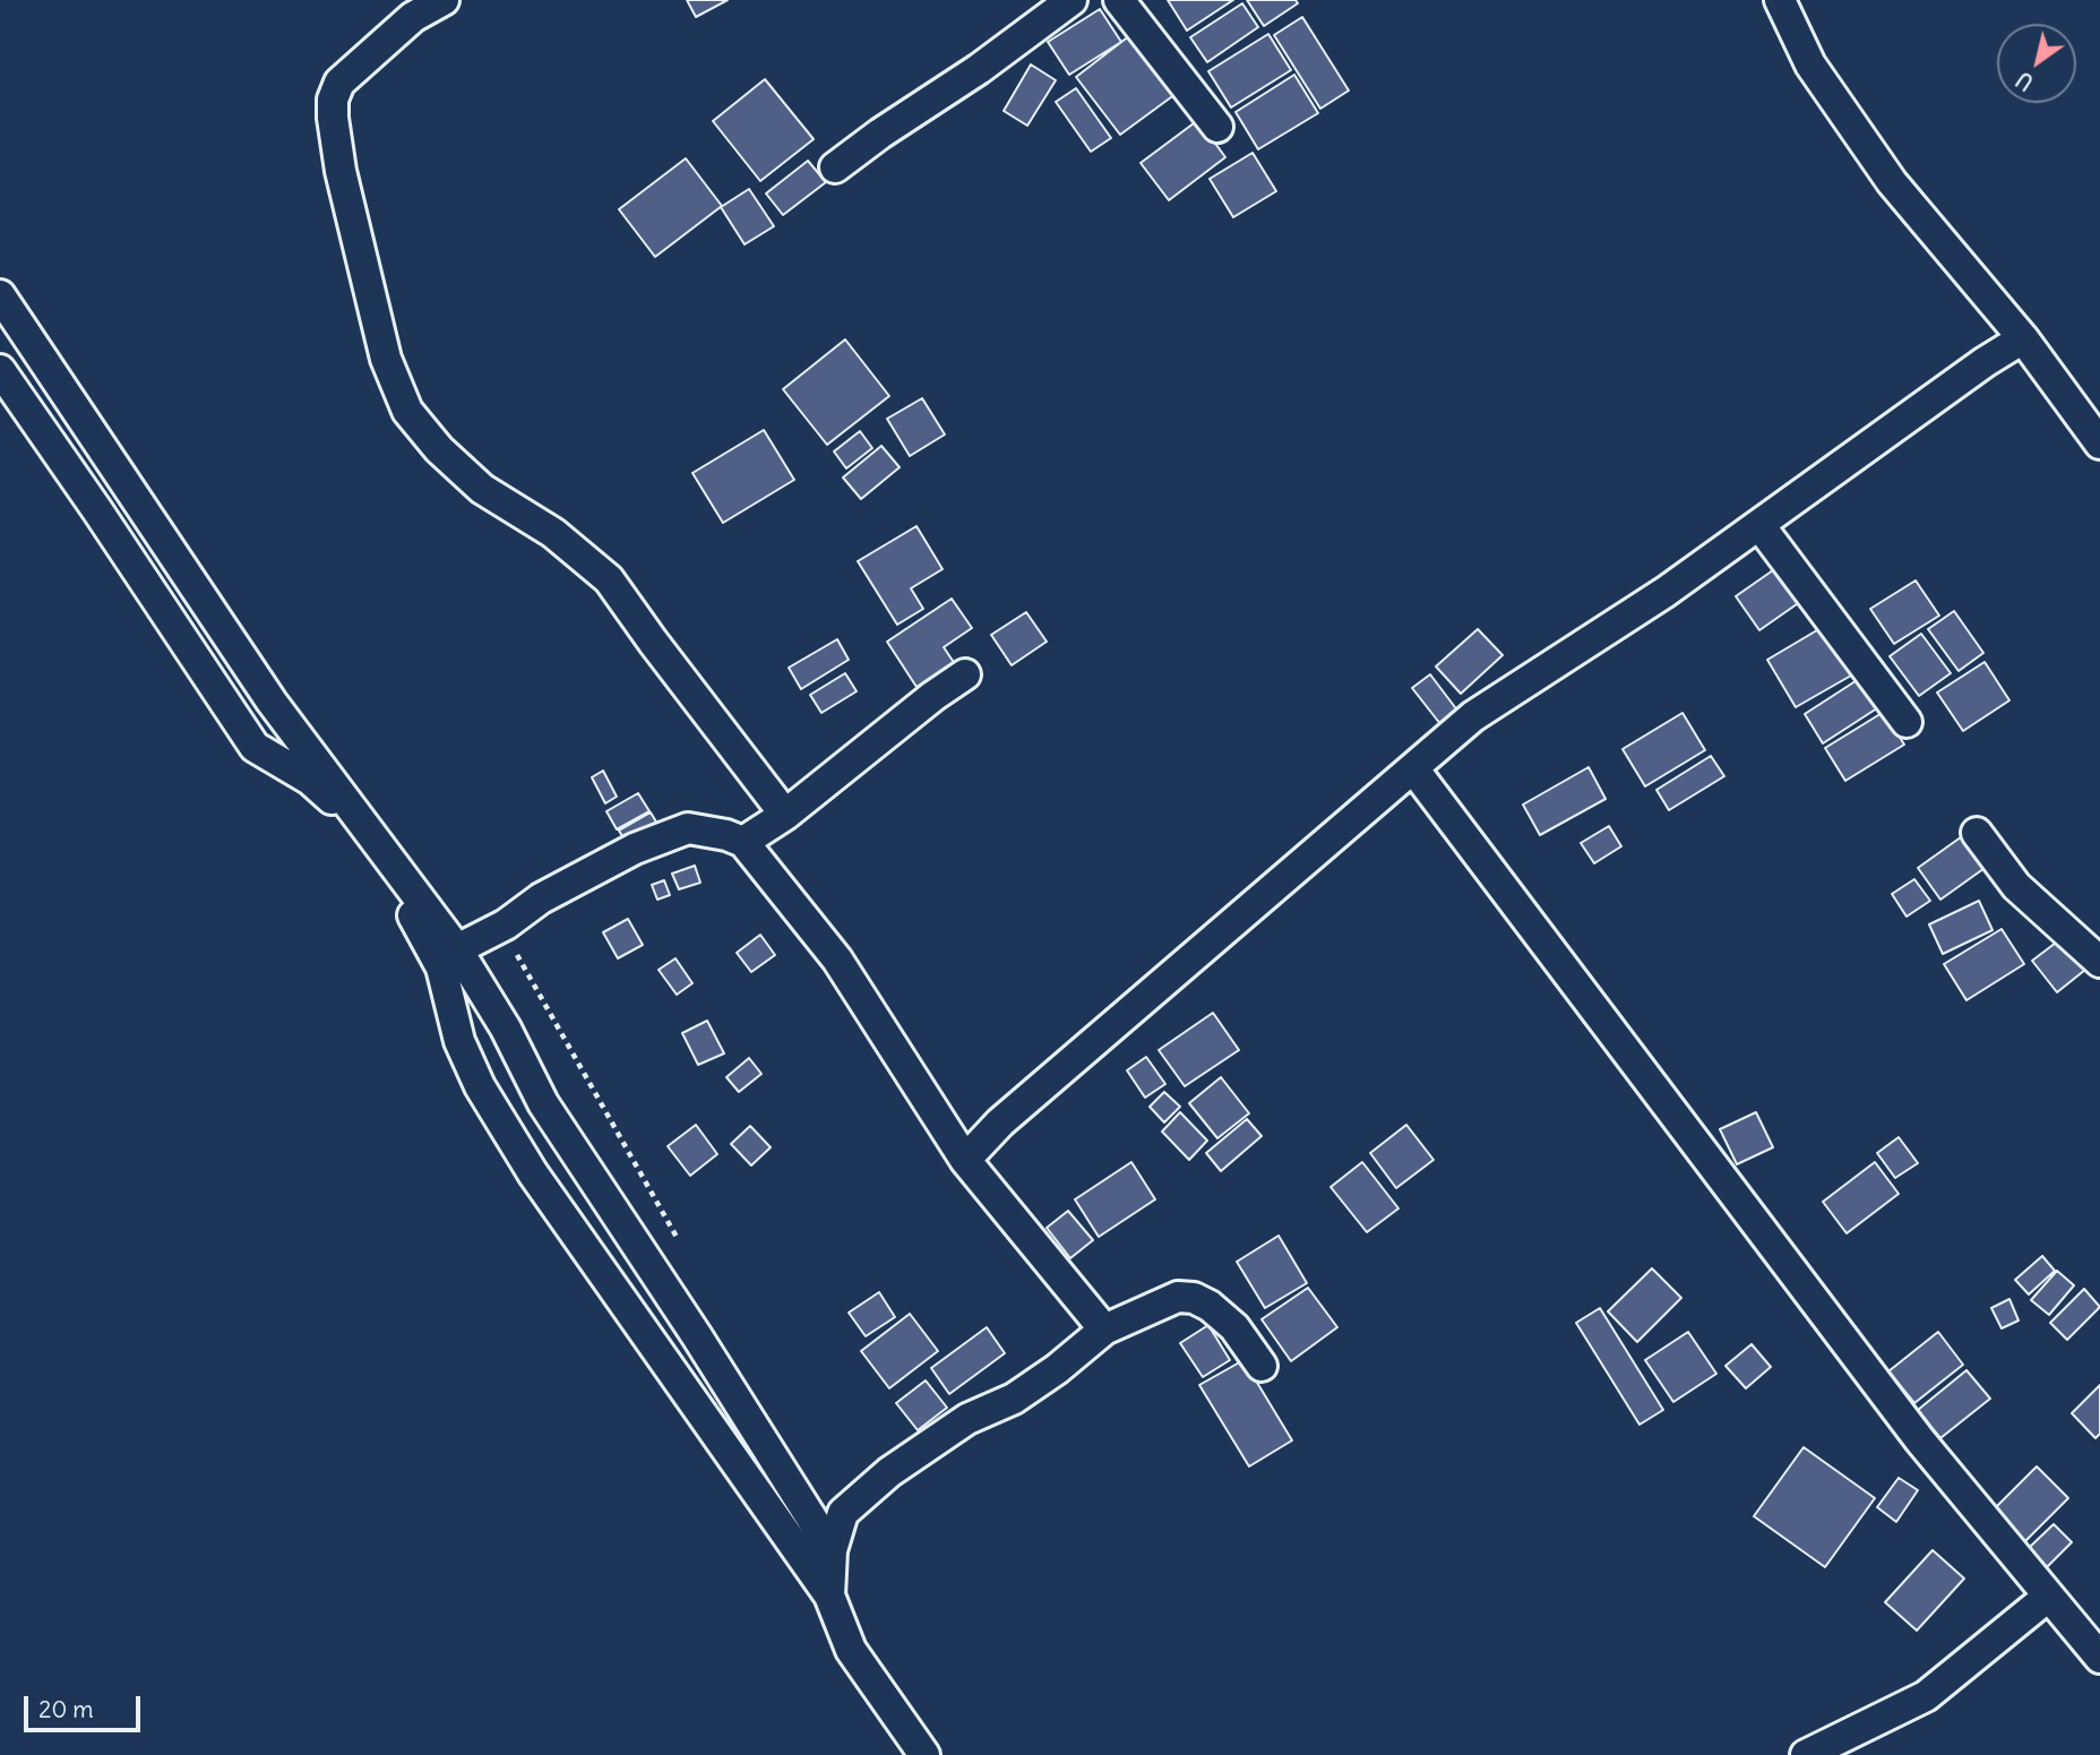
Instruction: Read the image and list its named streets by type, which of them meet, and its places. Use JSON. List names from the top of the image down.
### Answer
{
  "scale_bar": "20 m",
  "north": "bottom left"
}
